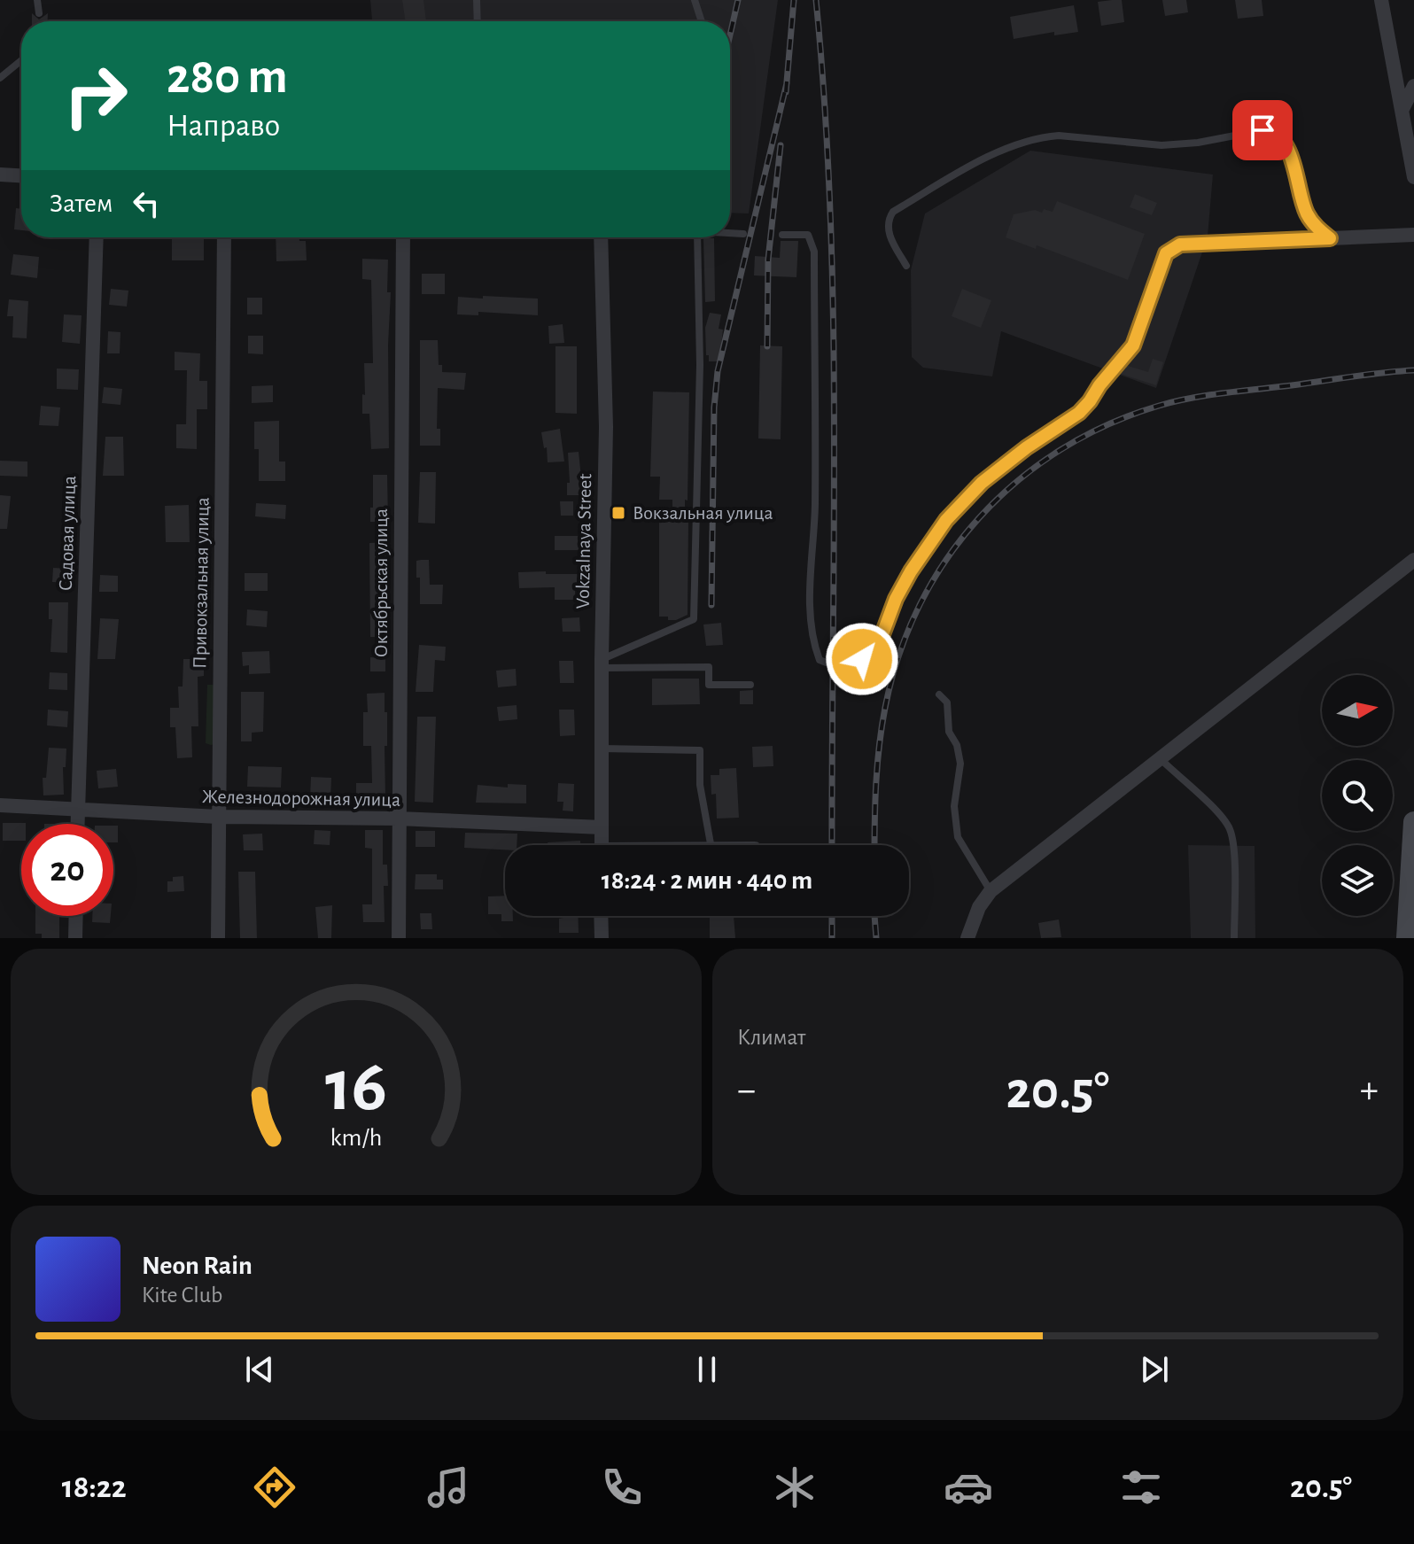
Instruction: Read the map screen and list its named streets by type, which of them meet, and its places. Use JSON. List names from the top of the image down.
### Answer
{
  "streets": {
    "street": [
      "Садовая улица",
      "Vokzalnaya Street",
      "Привокзальная улица",
      "Октябрьская улица",
      "Железнодорожная улица"
    ]
  },
  "crossings": [
    ["Садовая улица", "Железнодорожная улица"],
    ["Vokzalnaya Street", "Железнодорожная улица"],
    ["Привокзальная улица", "Железнодорожная улица"],
    ["Октябрьская улица", "Железнодорожная улица"]
  ],
  "places": {
    "transit": ["Вокзальная улица"]
  },
  "north": "right",
  "page": {
    "turn": ["280 m", "Направо"],
    "then": "Затем",
    "limit": "20",
    "trip": "18:24 · 2 мин · 440 m",
    "tile": "Климат",
    "heat": ["−", "20.5°", "+"],
    "song": ["Neon Rain", "Kite Club"],
    "tabs": ["18:22", "20.5°"],
    "gauge": ["16", "km/h"]
  }
}
